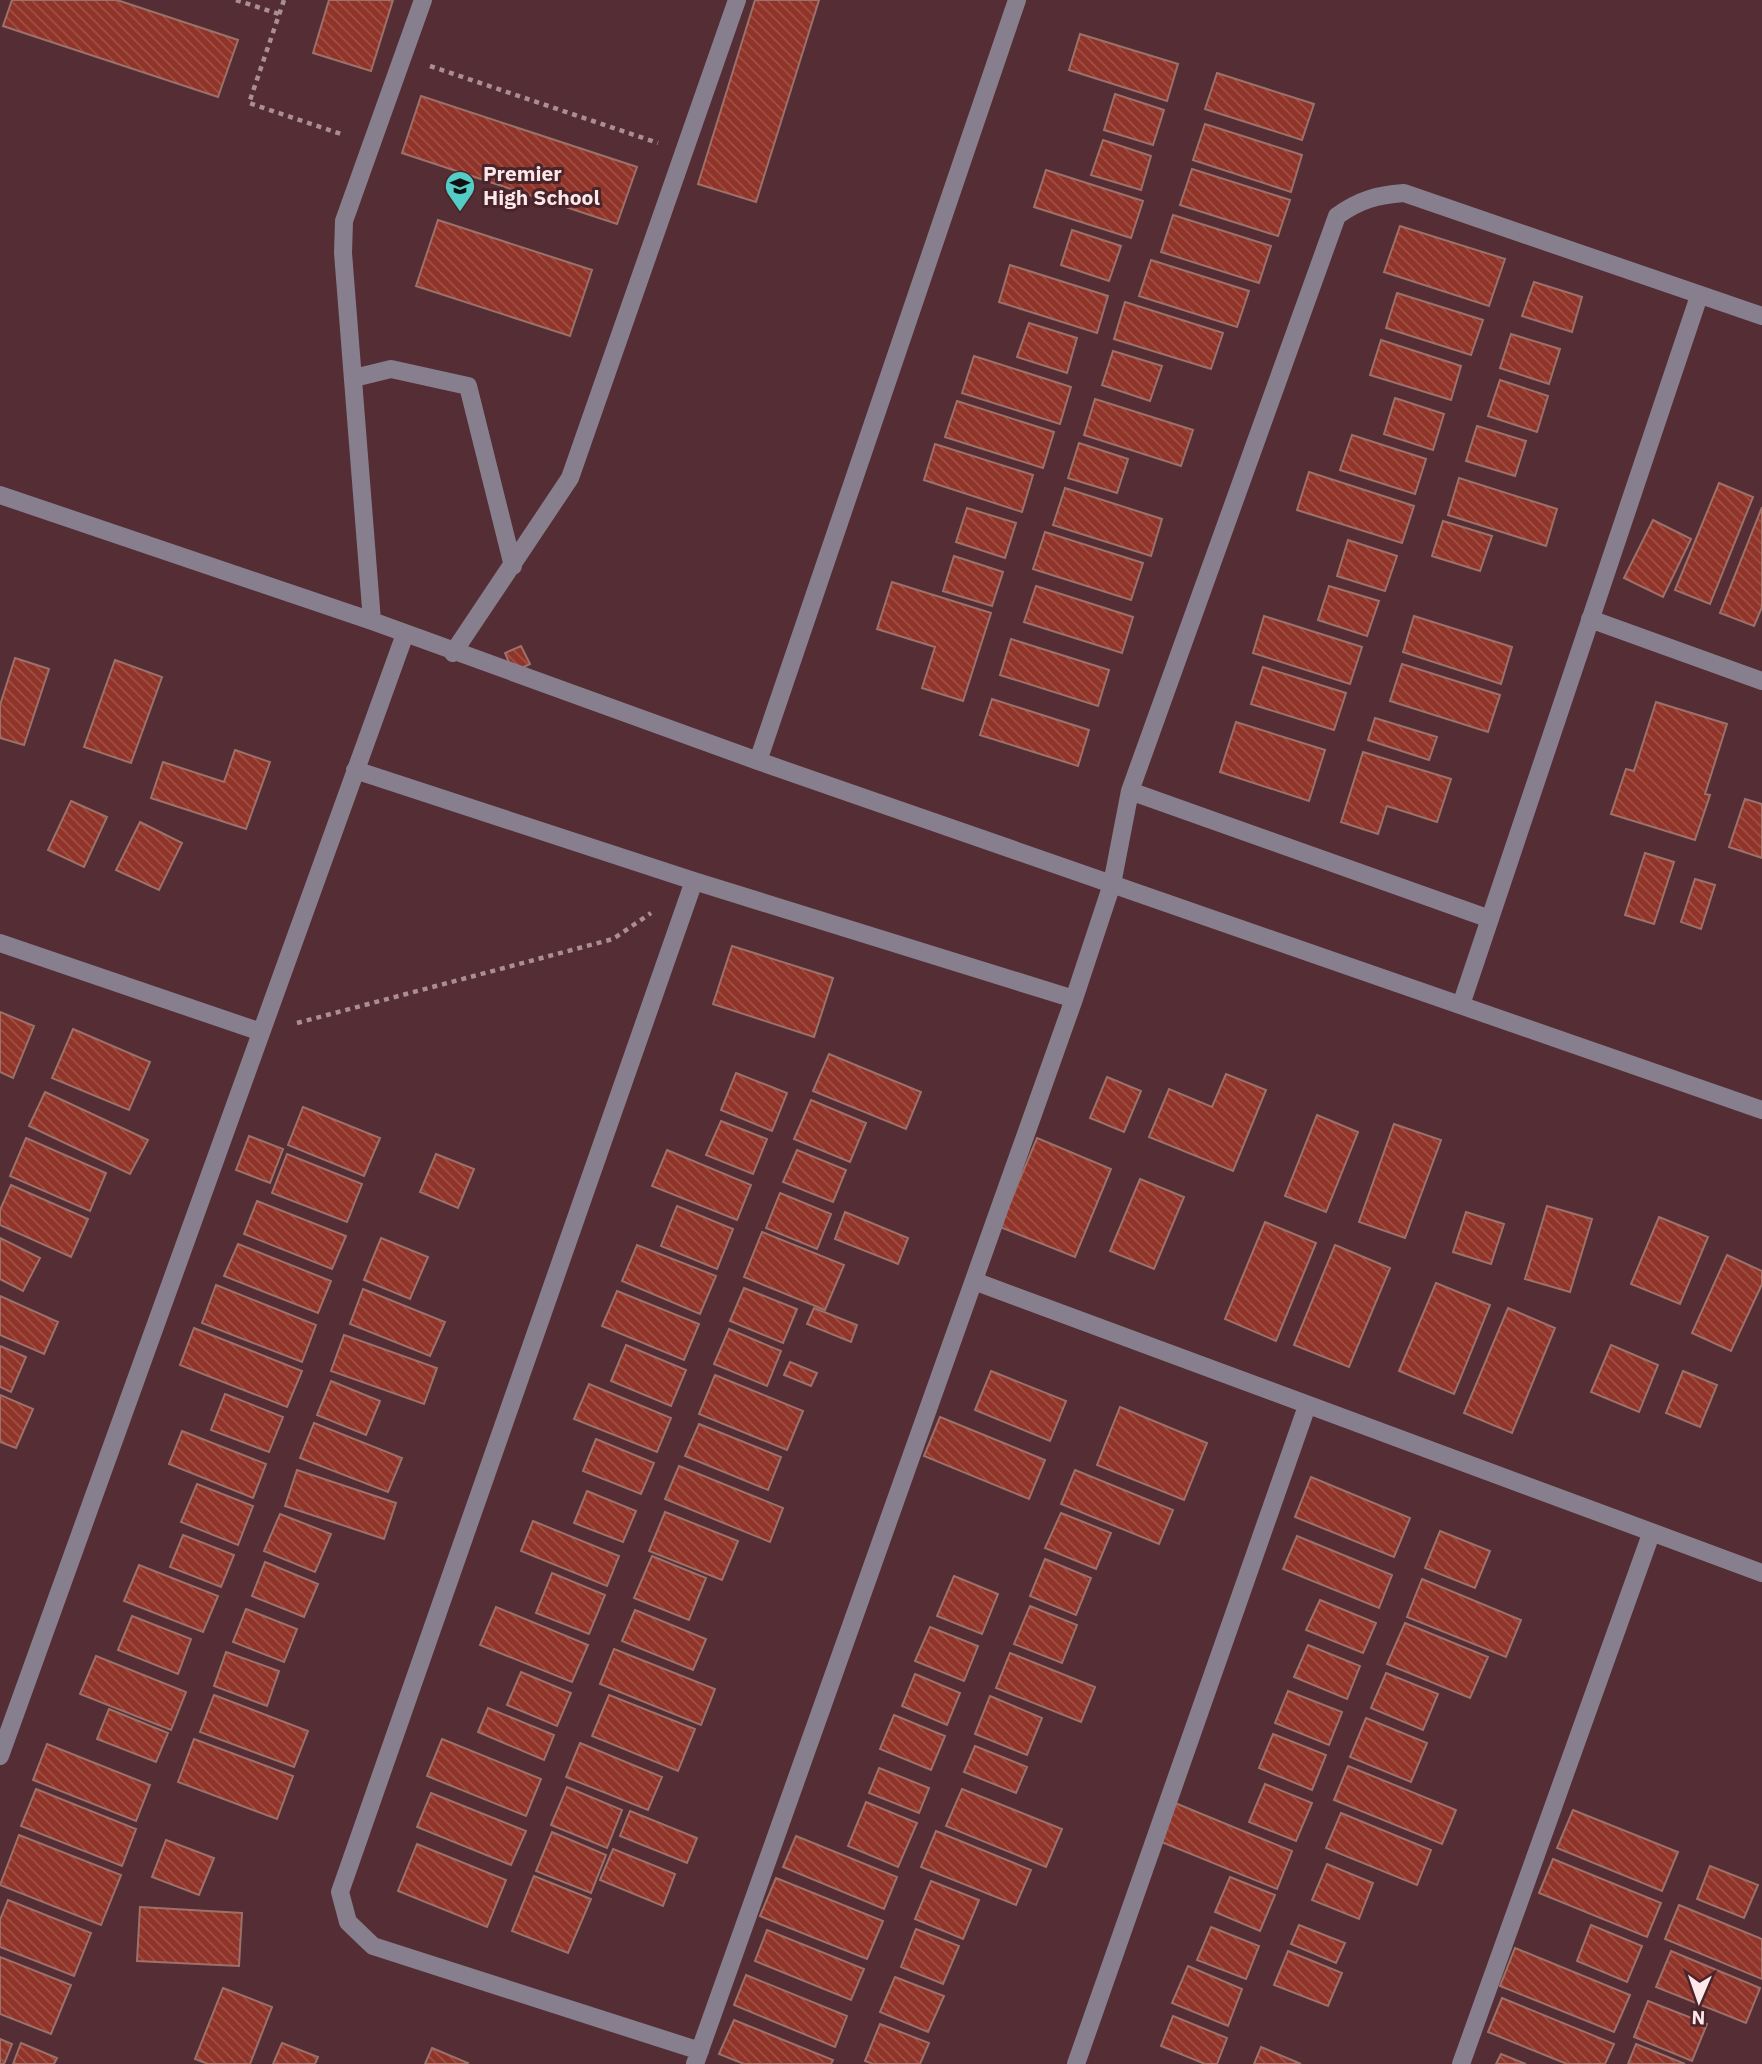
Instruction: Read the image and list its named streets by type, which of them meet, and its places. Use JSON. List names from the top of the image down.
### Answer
{
  "places": {
    "school or university": ["Premier High School"]
  },
  "north": "bottom"
}
